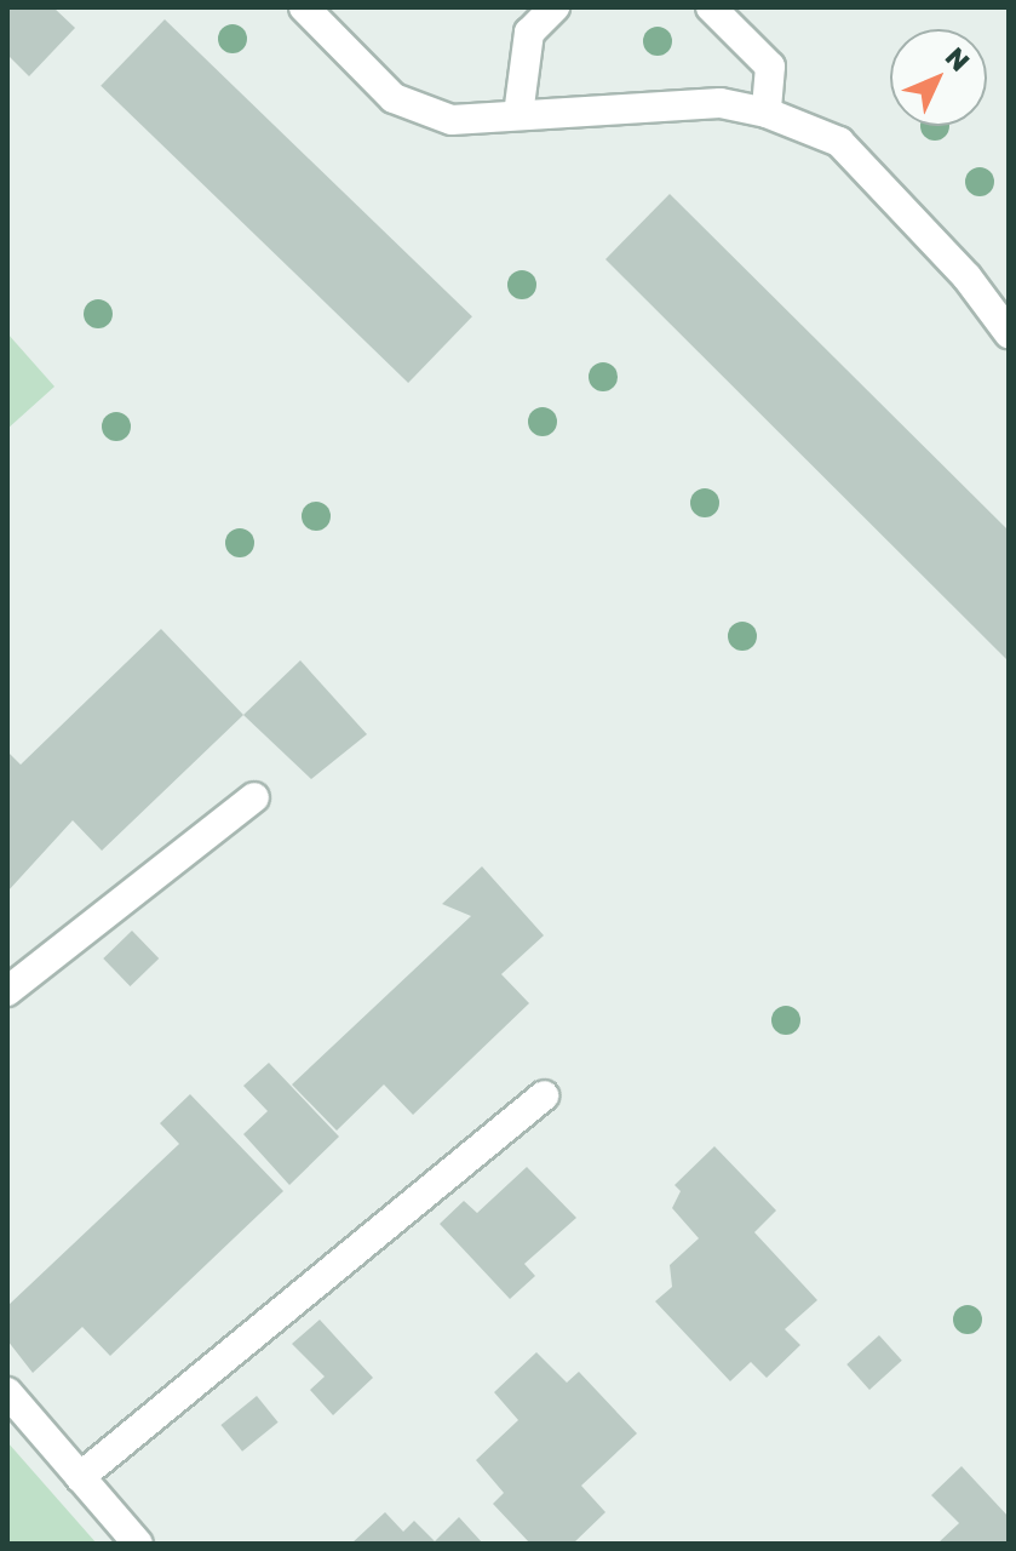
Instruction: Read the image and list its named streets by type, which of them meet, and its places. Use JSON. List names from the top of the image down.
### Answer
{
  "north": "top right"
}
